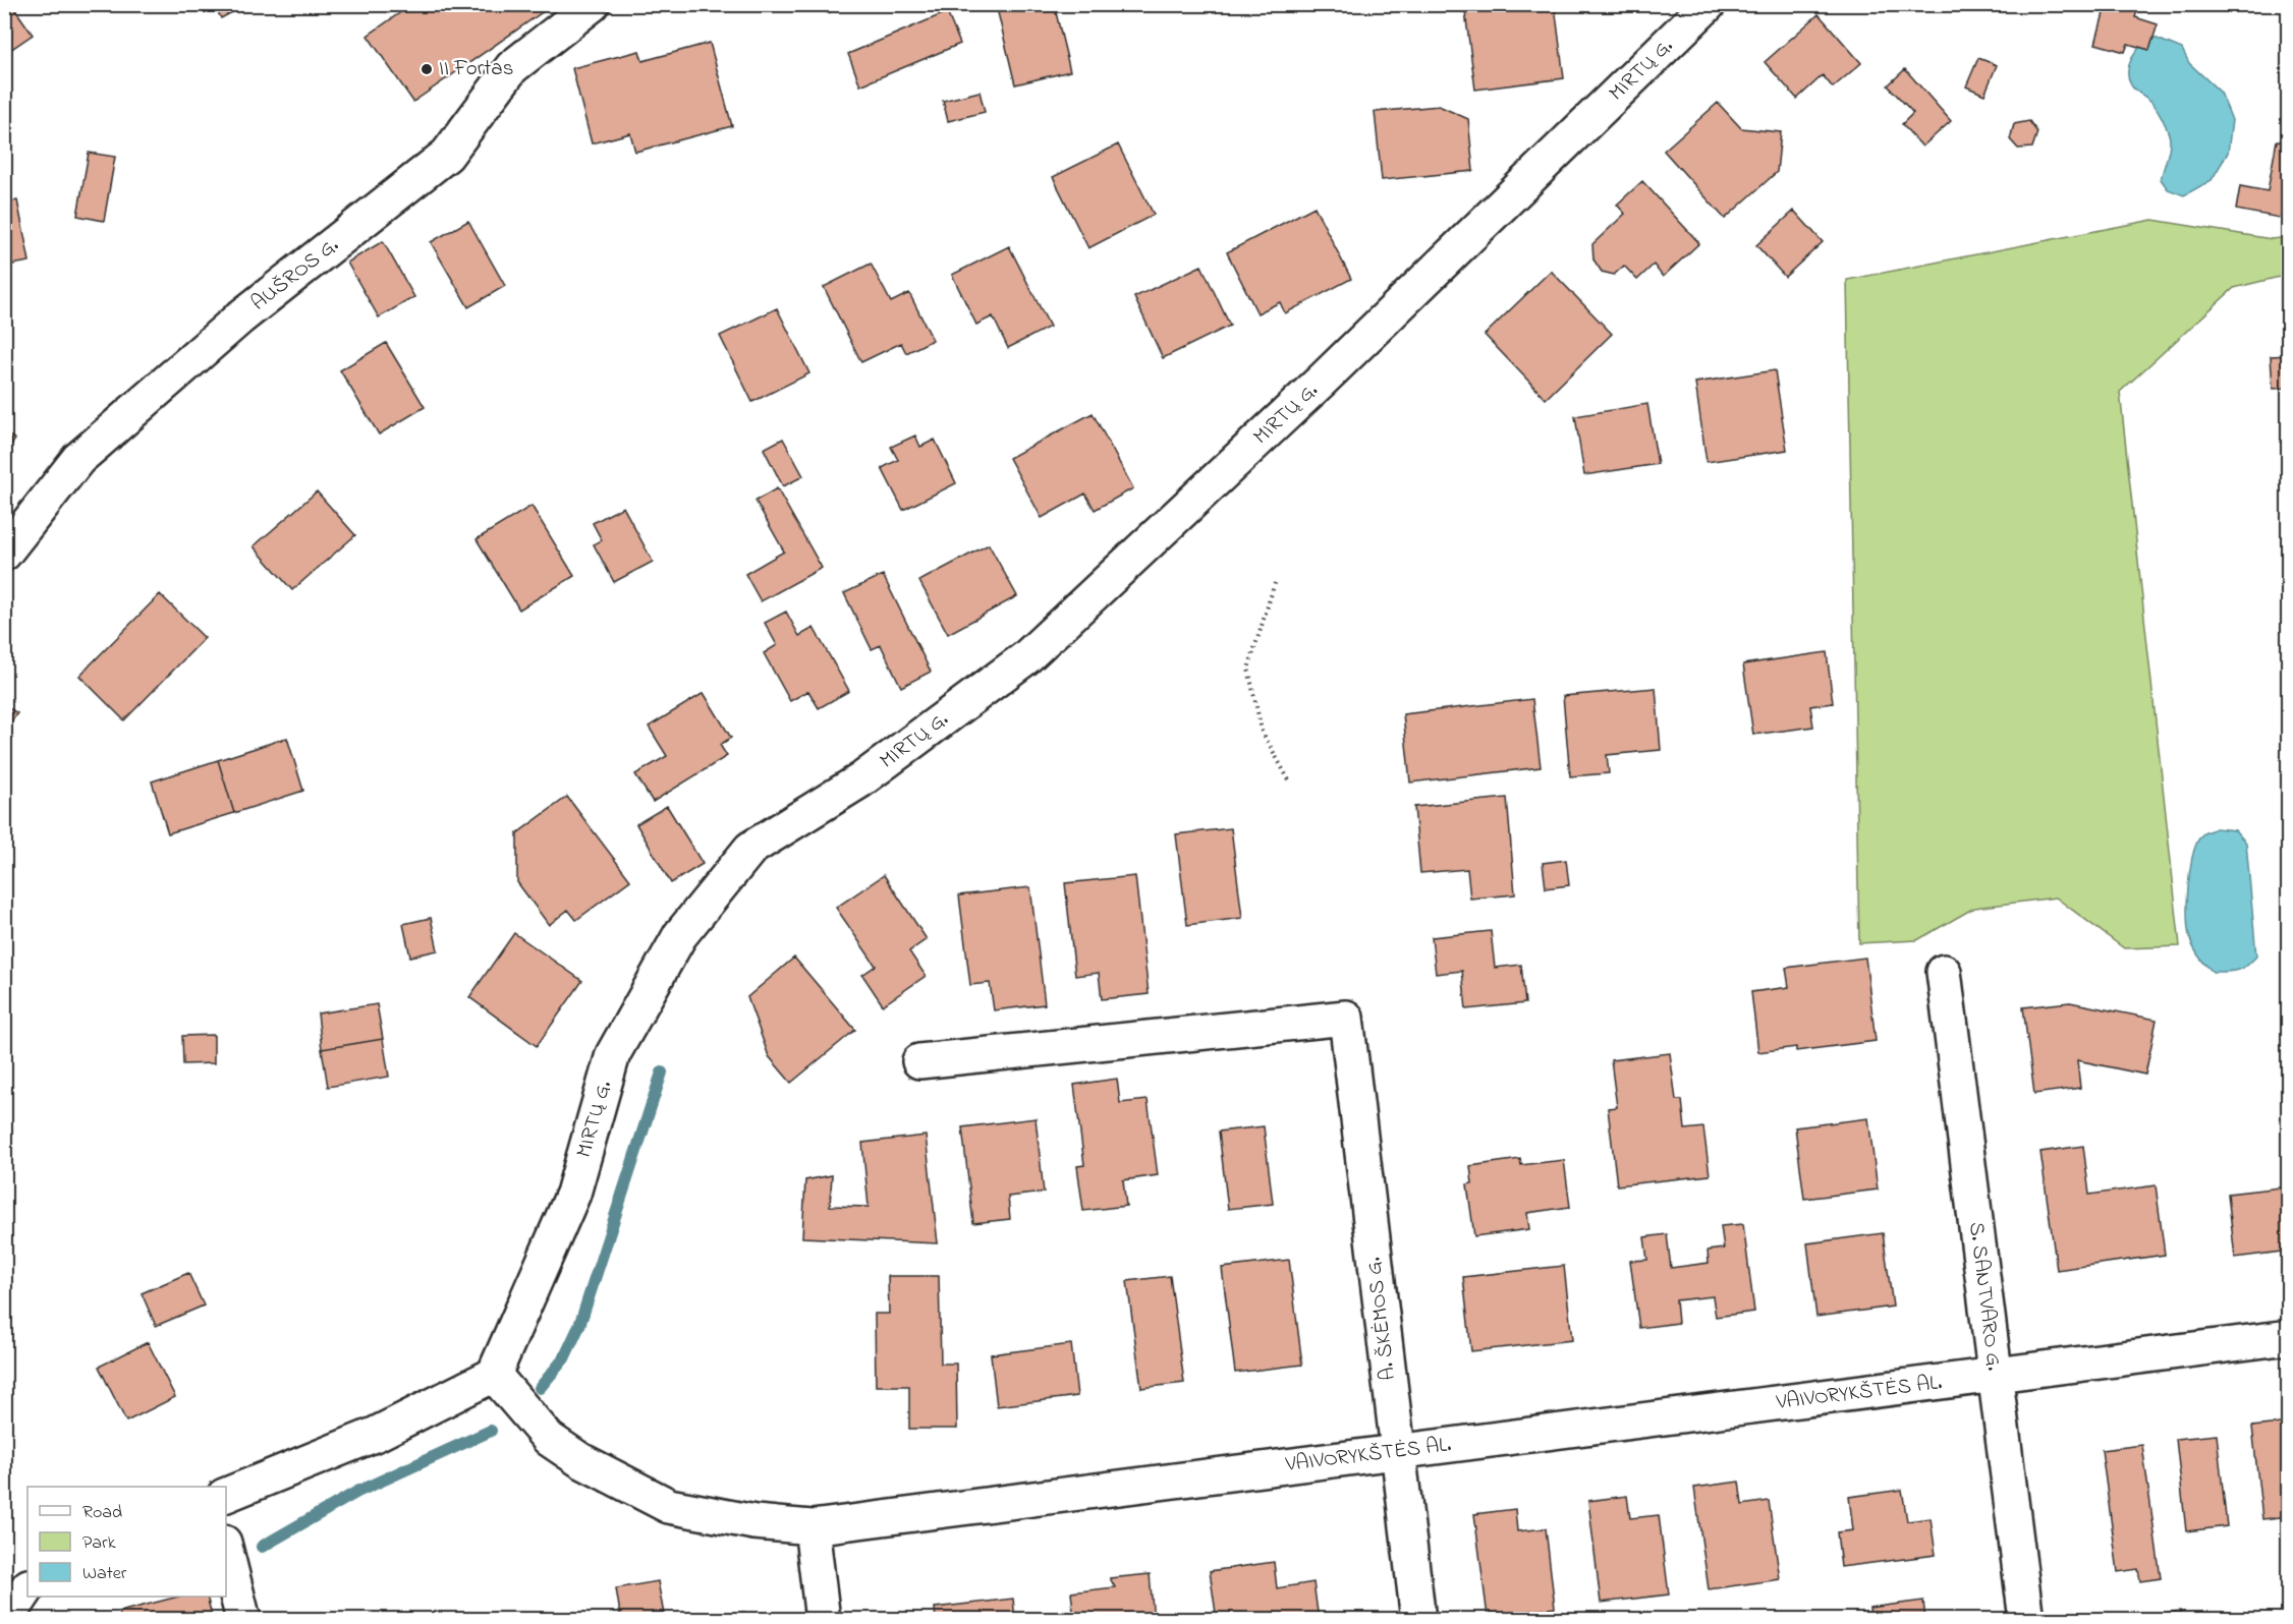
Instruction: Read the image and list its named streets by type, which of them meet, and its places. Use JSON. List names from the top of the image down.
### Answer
{
  "streets": {
    "street": [
      "MIRTŲ G.",
      "AUŠROS G.",
      "S. SANTVARO G.",
      "A. ŠKĖMOS G.",
      "VAIVORYKŠTĖS AL."
    ]
  },
  "crossings": [
    ["MIRTŲ G.", "VAIVORYKŠTĖS AL."],
    ["S. SANTVARO G.", "VAIVORYKŠTĖS AL."],
    ["A. ŠKĖMOS G.", "VAIVORYKŠTĖS AL."]
  ],
  "places": ["II Fortas"],
  "legend": ["Road", "Park", "Water"]
}
